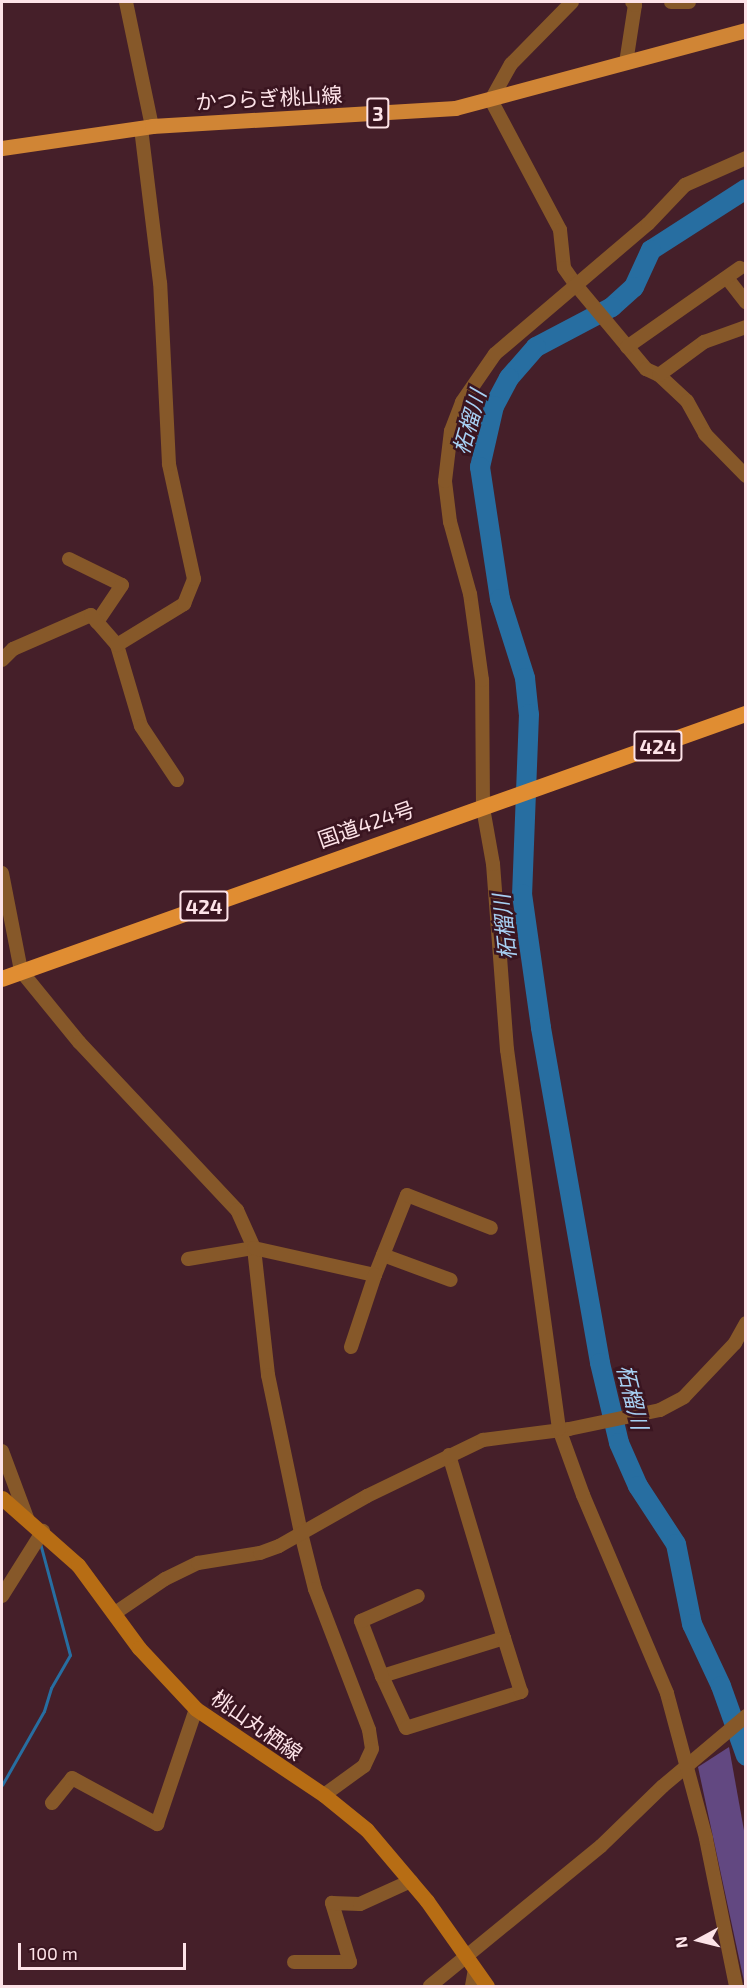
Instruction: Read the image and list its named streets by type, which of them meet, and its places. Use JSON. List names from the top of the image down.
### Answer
{
  "streets": {
    "highway": ["424", "国道424号"],
    "main road": ["かつらぎ桃山線", "3", "桃山丸栖線"]
  },
  "water": ["柘榴川"],
  "scale_bar": "100 m",
  "north": "left"
}
